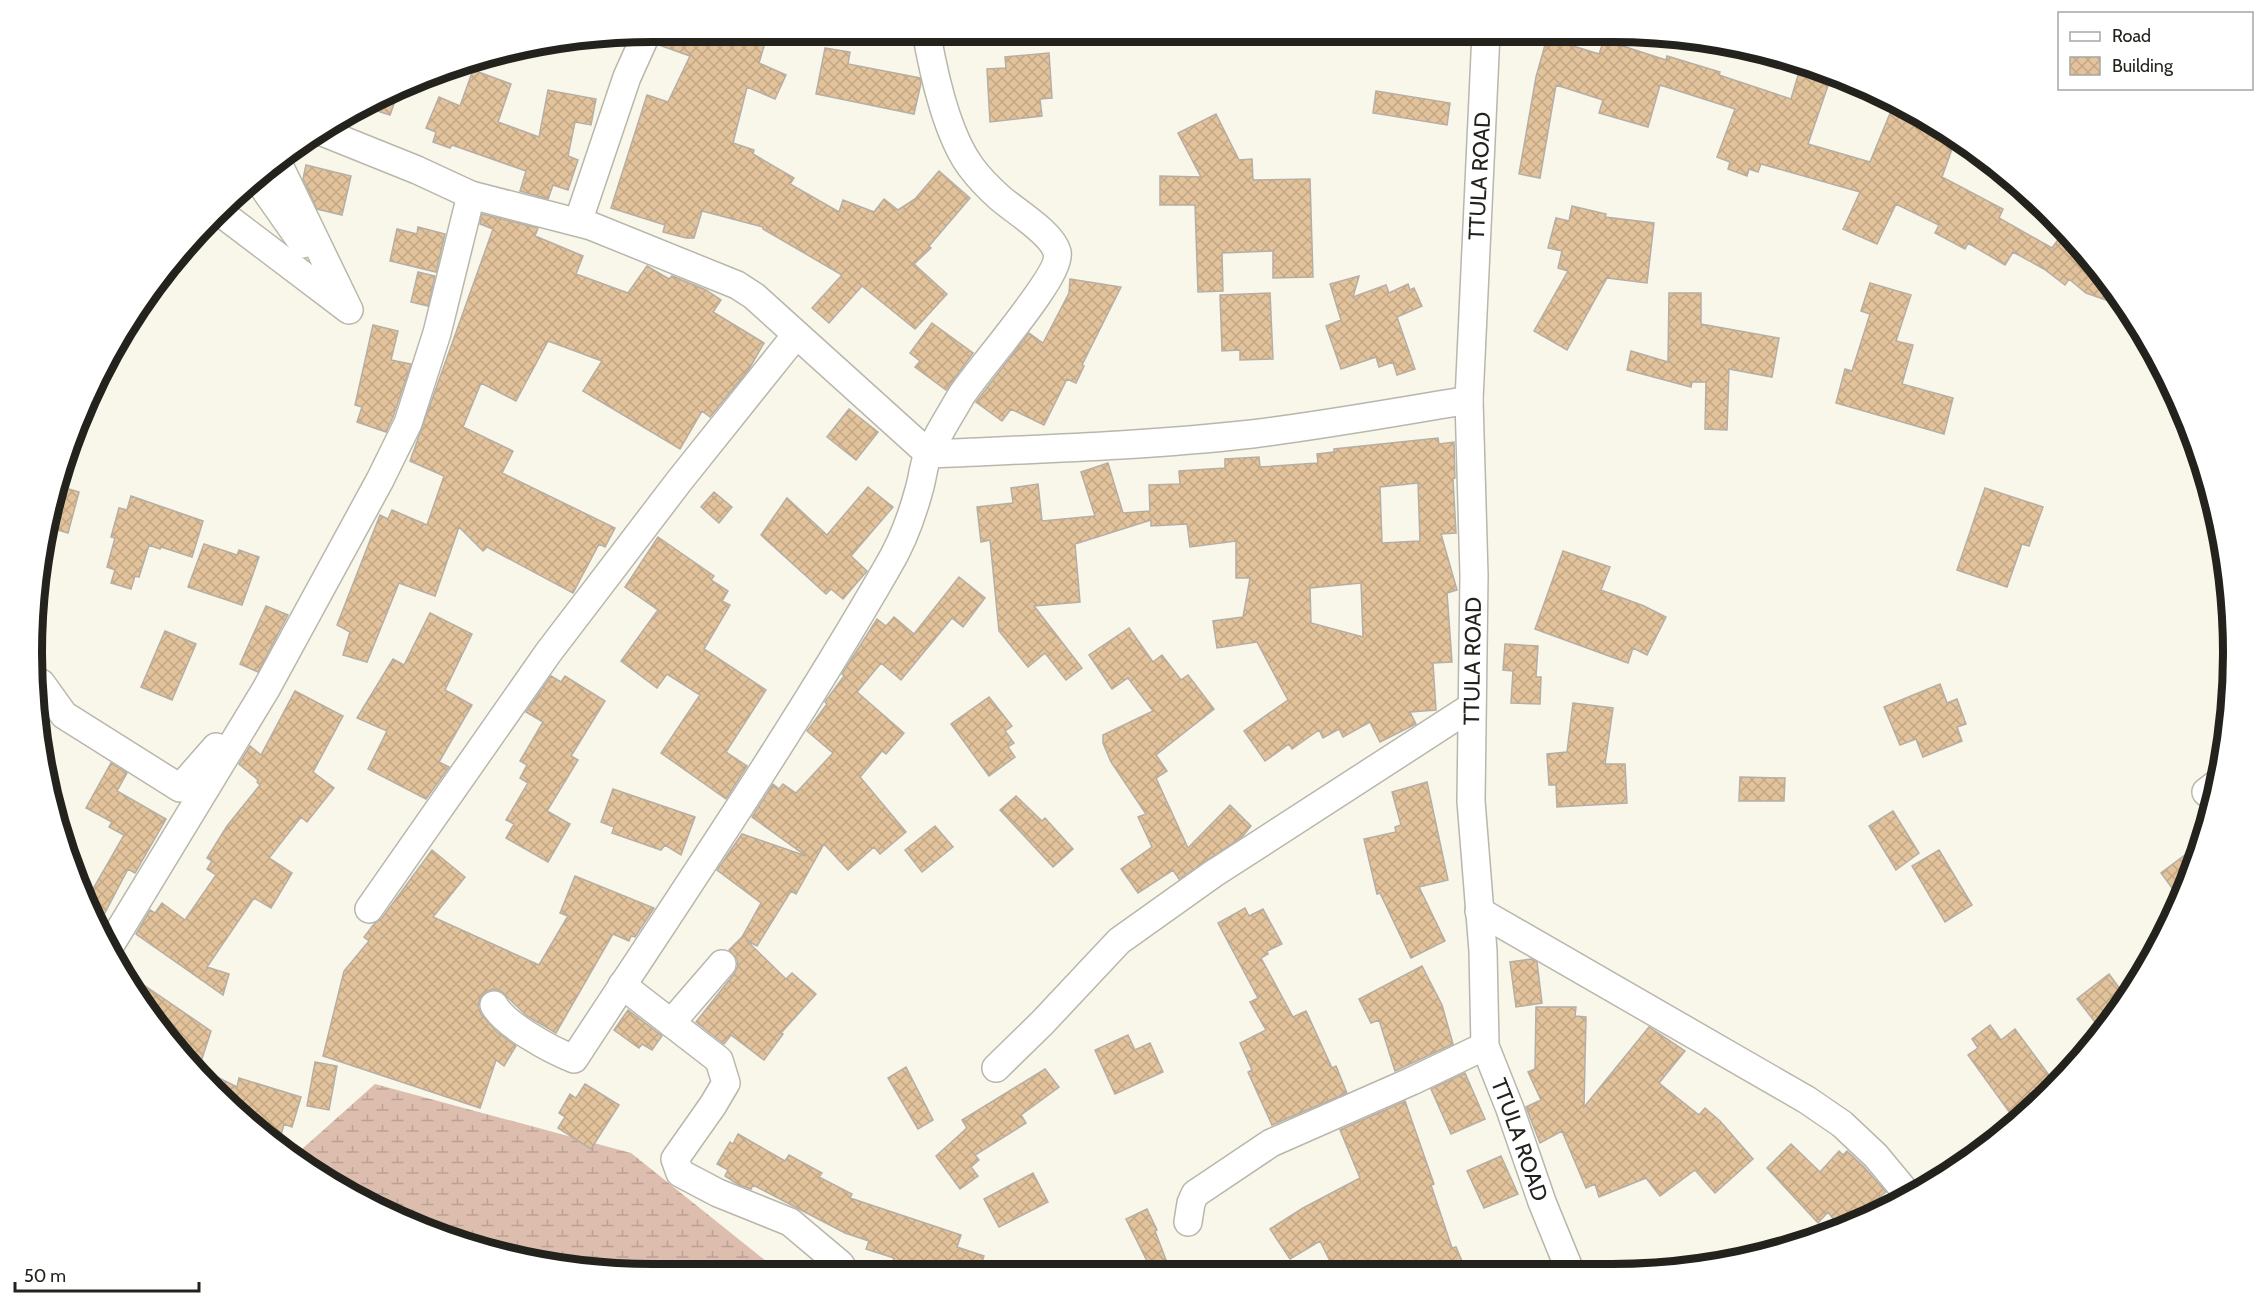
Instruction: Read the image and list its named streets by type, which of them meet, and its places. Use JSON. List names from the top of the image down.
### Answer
{
  "streets": {
    "street": ["TTULA ROAD"]
  },
  "legend": ["Road", "Building"],
  "scale_bar": "50 m"
}
